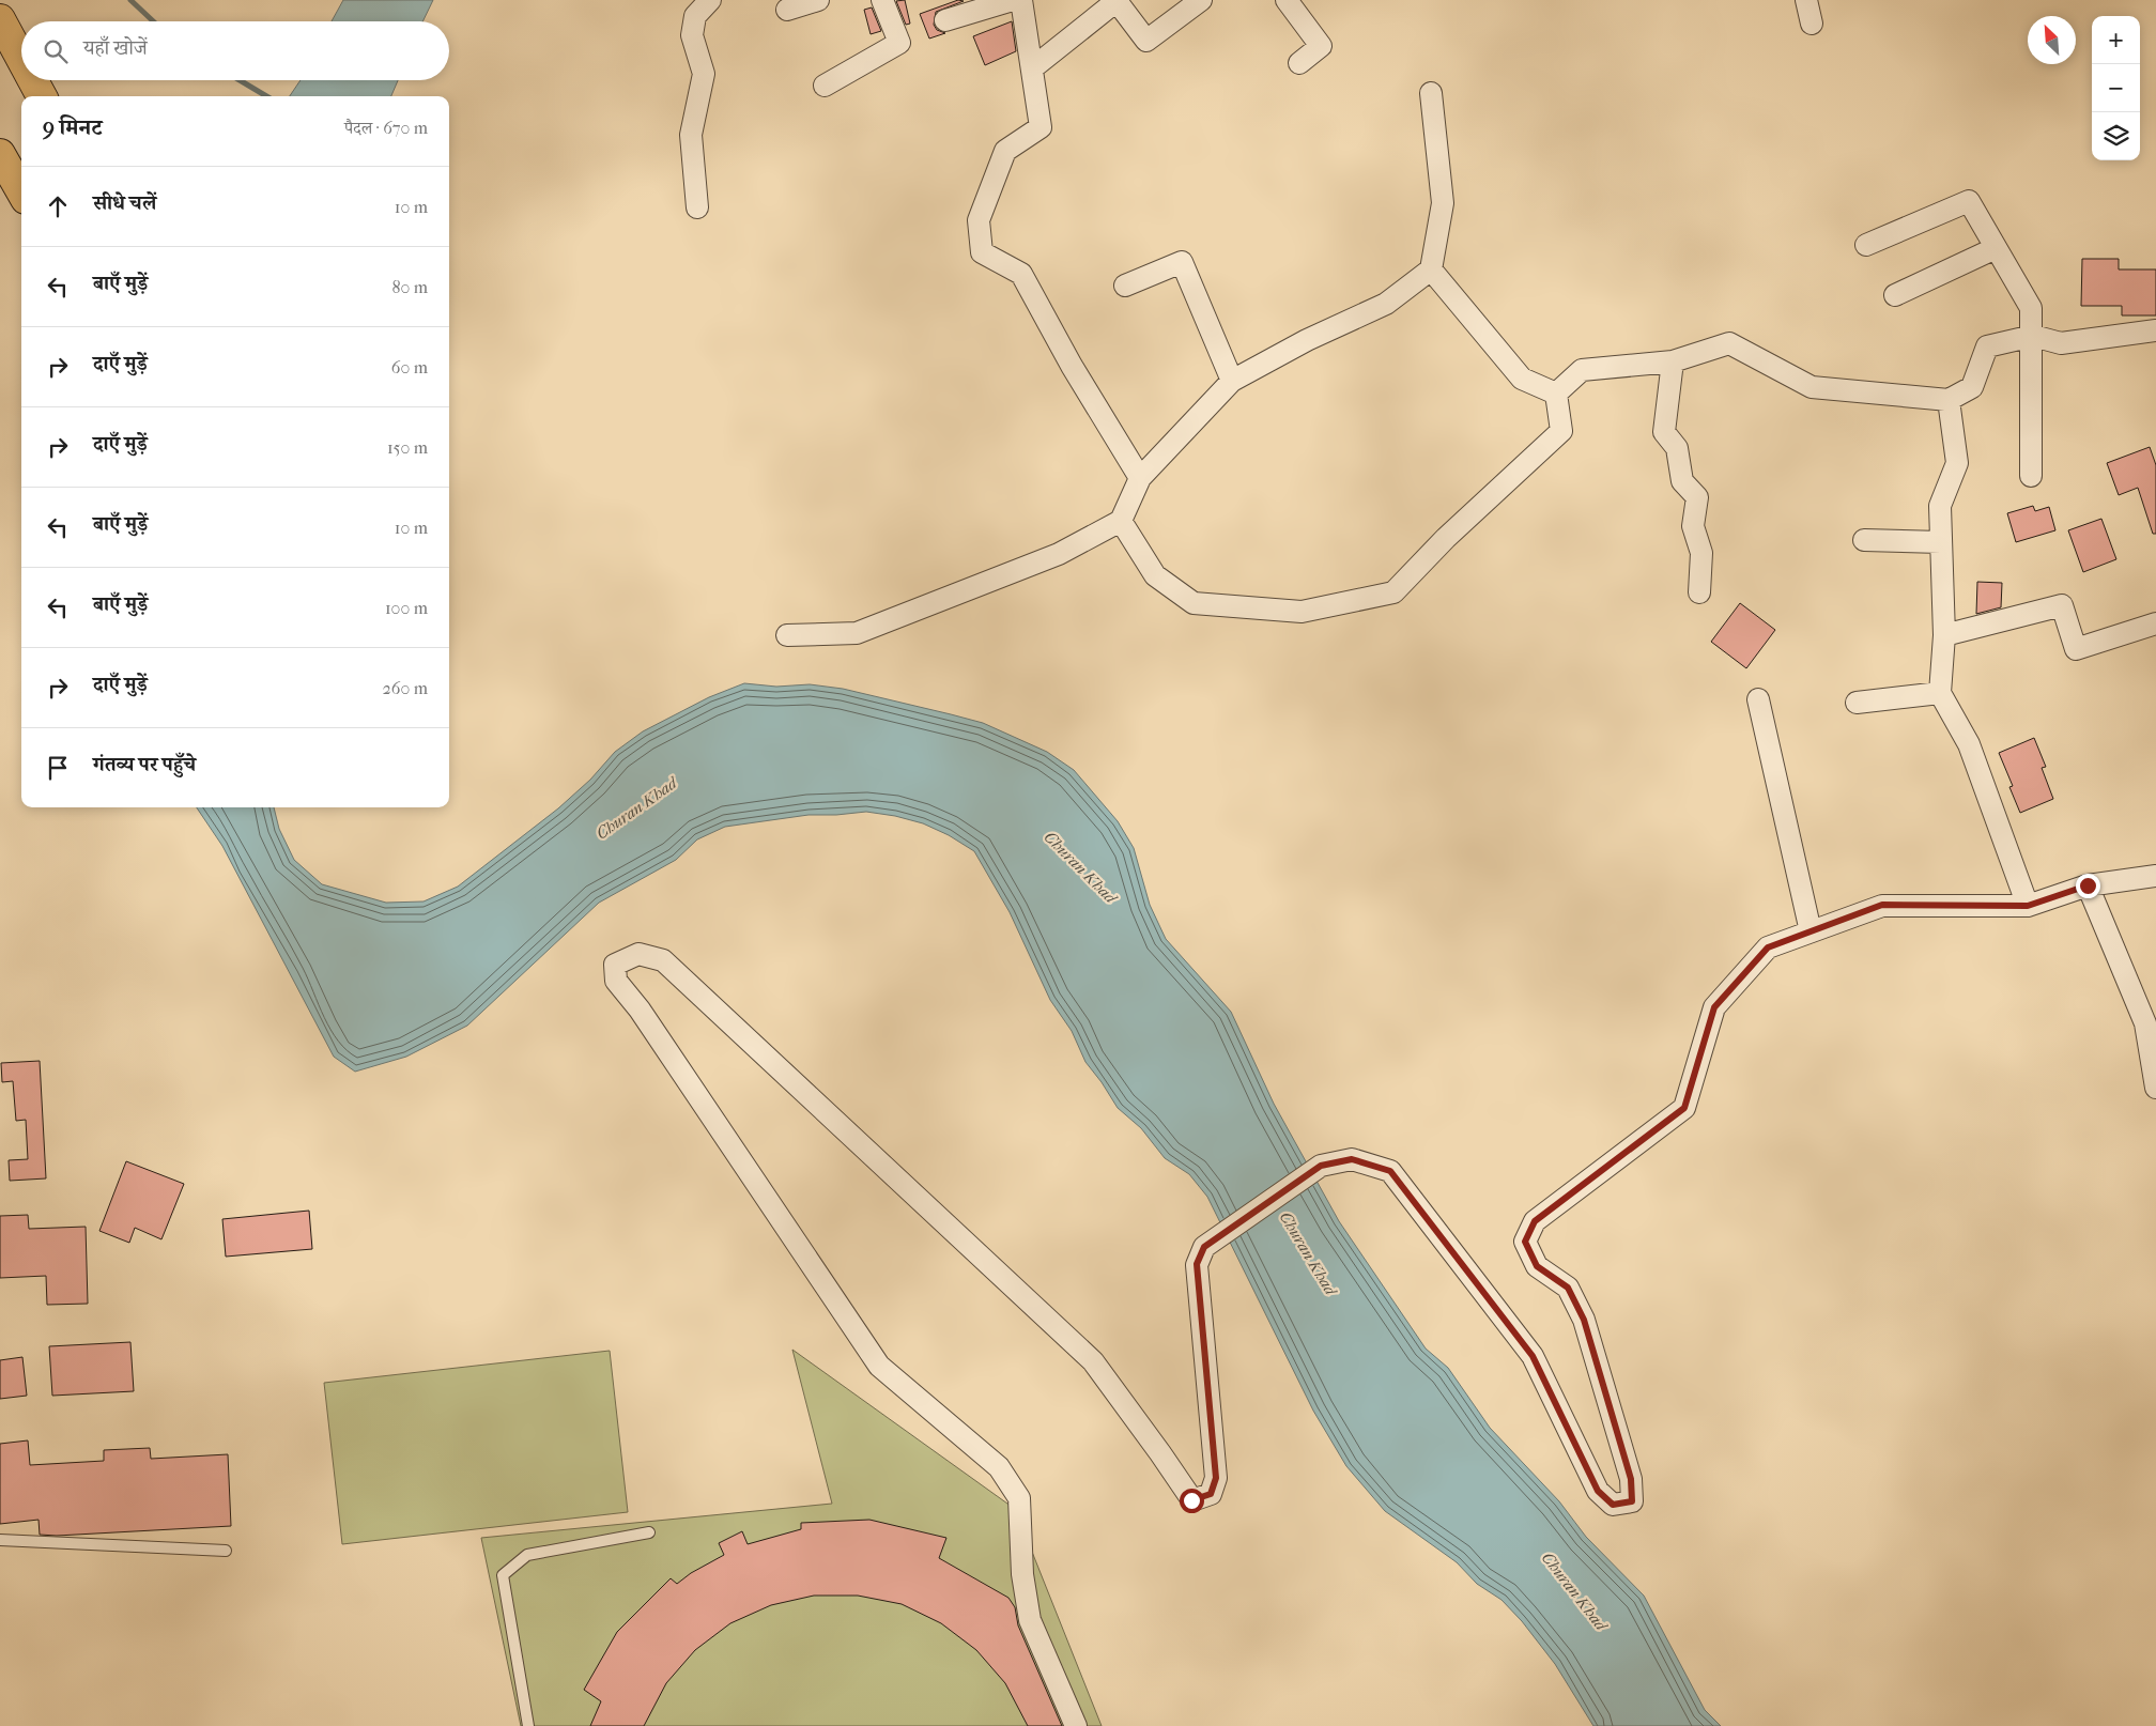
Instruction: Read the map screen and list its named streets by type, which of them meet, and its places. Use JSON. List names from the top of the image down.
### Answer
{
  "water": ["Churan Khad"],
  "north": "top left",
  "page": {
    "map_buttons": ["+", "−"],
    "search": "यहाँ खोजें",
    "heading": ["9 मिनट", "पैदल · 670 m"],
    "list": [
      ["सीधे चलें", "10 m"],
      ["बाएँ मुड़ें", "80 m"],
      ["दाएँ मुड़ें", "60 m"],
      ["दाएँ मुड़ें", "150 m"],
      ["बाएँ मुड़ें", "10 m"],
      ["बाएँ मुड़ें", "100 m"],
      ["दाएँ मुड़ें", "260 m"],
      "गंतव्य पर पहुँचे"
    ]
  }
}
